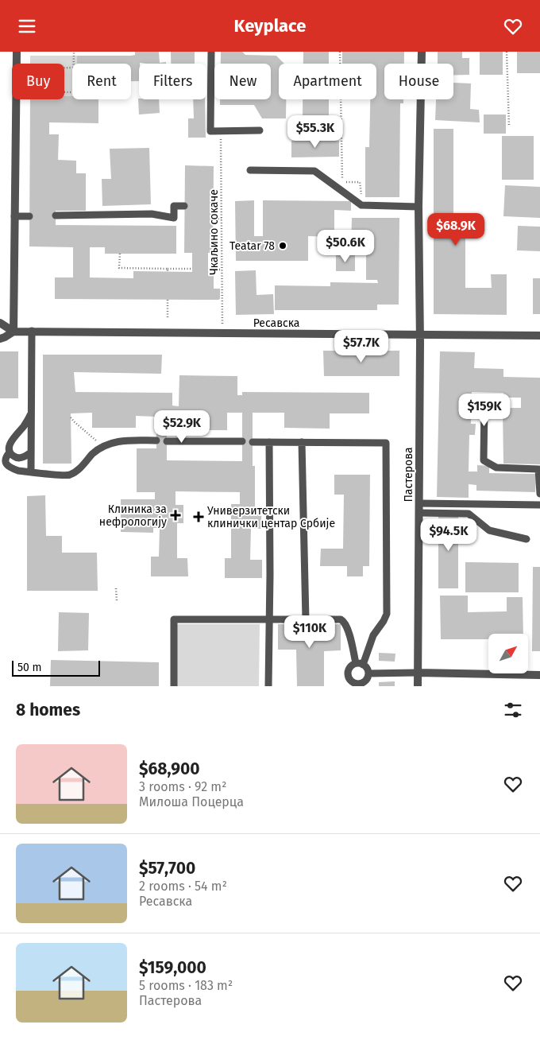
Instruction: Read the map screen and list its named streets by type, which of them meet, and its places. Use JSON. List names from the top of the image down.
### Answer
{
  "streets": {
    "street": ["Ресавска", "Пастерова"],
    "path": ["Чкаљино сокаче"]
  },
  "crossings": [
    ["Чкаљино сокаче", "Ресавска"],
    ["Ресавска", "Пастерова"]
  ],
  "places": {
    "other": ["Teatar 78"],
    "health": ["Клиника за нефрологију", "Универзитетски клинички центар Србије"]
  },
  "scale_bar": "50 m",
  "north": "top right",
  "page": {
    "header": "Keyplace",
    "chip": [
      "Buy",
      "Rent",
      "Filters",
      "New",
      "Apartment",
      "House"
    ],
    "price": [
      "$55.3K",
      "$68.9K",
      "$50.6K",
      "$57.7K",
      "$159K",
      "$52.9K",
      "$94.5K",
      "$110K"
    ],
    "scale": "50 m",
    "heading": "8 homes",
    "list": [
      {
        "name": "$68,900",
        "note": "3 rooms · 92 m² · Милоша Поцерца"
      },
      {
        "name": "$57,700",
        "note": "2 rooms · 54 m² · Ресавска"
      },
      {
        "name": "$159,000",
        "note": "5 rooms · 183 m² · Пастерова"
      }
    ]
  }
}
